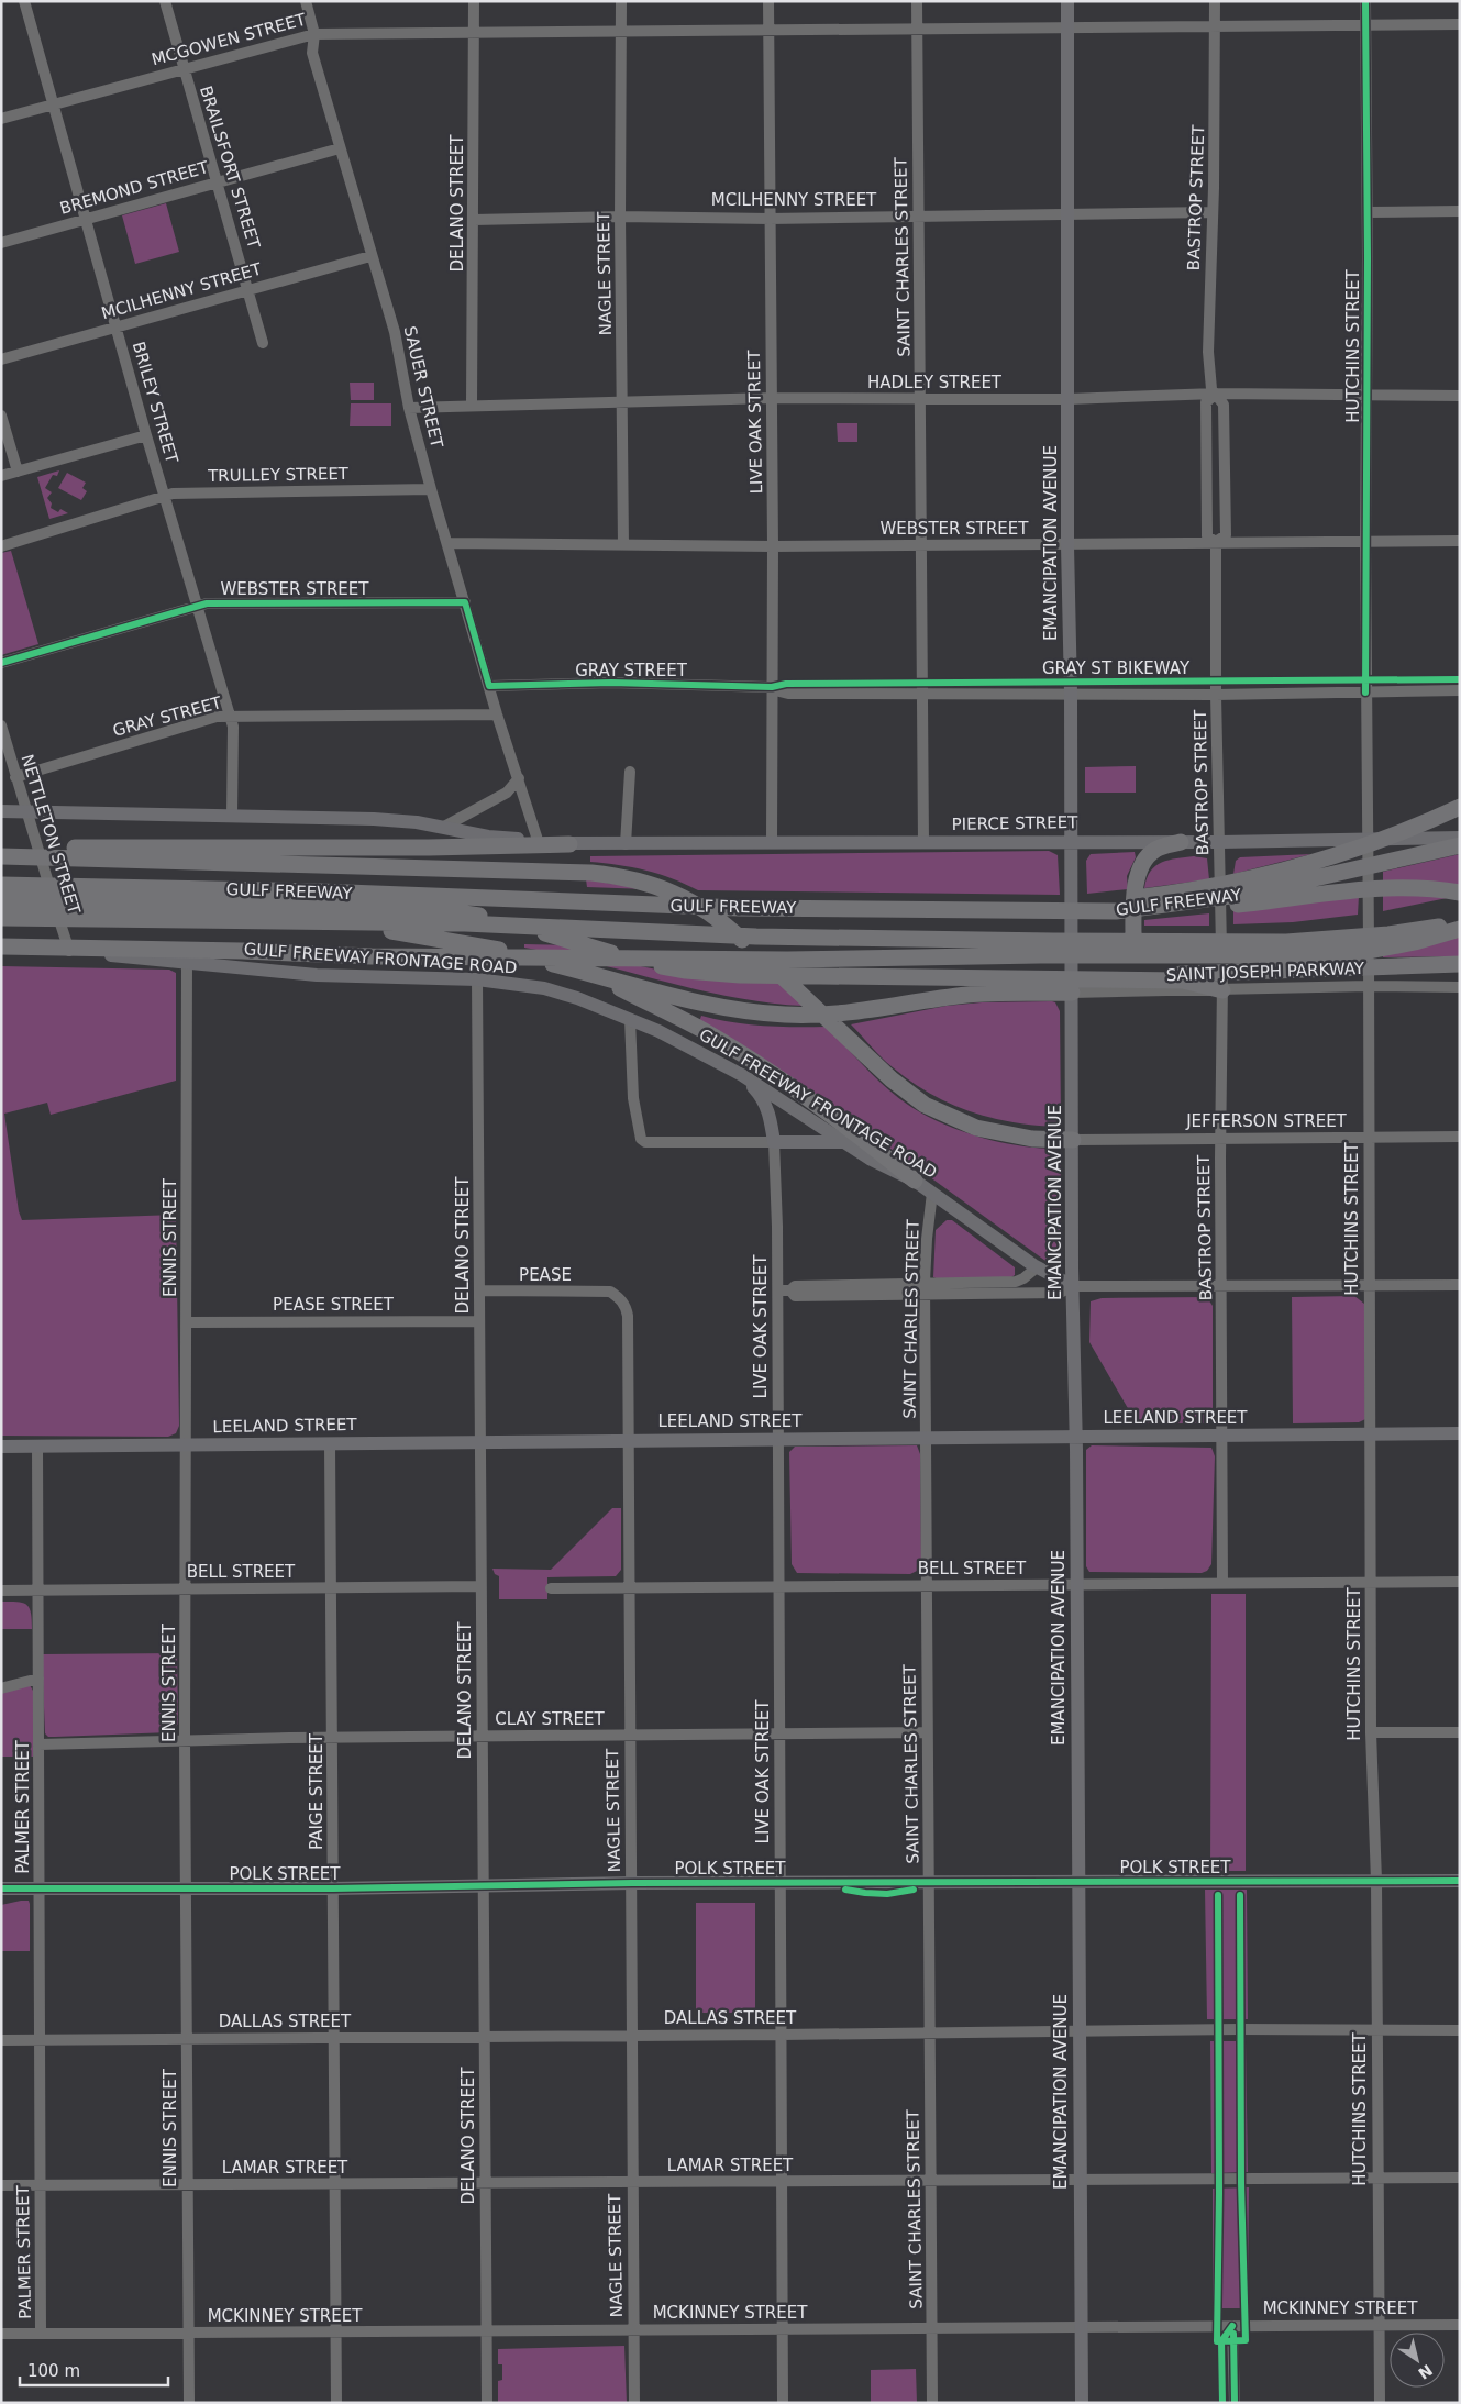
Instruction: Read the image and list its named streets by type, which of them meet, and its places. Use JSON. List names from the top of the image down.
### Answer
{
  "streets": {
    "highway": ["GULF FREEWAY"],
    "main road": [
      "EMANCIPATION AVENUE",
      "PIERCE STREET",
      "GULF FREEWAY FRONTAGE ROAD",
      "LEELAND STREET",
      "POLK STREET"
    ],
    "street": [
      "MCGOWEN STREET",
      "BRAILSFORT STREET",
      "BREMOND STREET",
      "BASTROP STREET",
      "MCILHENNY STREET",
      "DELANO STREET",
      "SAINT CHARLES STREET",
      "NAGLE STREET",
      "HUTCHINS STREET",
      "HADLEY STREET",
      "SAUER STREET",
      "BRILEY STREET",
      "LIVE OAK STREET",
      "TRULLEY STREET",
      "WEBSTER STREET",
      "GRAY STREET",
      "NETTLETON STREET",
      "SAINT JOSEPH PARKWAY",
      "JEFFERSON STREET",
      "ENNIS STREET",
      "PEASE",
      "PEASE STREET",
      "BELL STREET",
      "CLAY STREET",
      "PAIGE STREET",
      "PALMER STREET",
      "DALLAS STREET",
      "LAMAR STREET",
      "MCKINNEY STREET"
    ],
    "cycle path": ["GRAY ST BIKEWAY"]
  },
  "crossings": [
    ["MCGOWEN STREET", "BRAILSFORT STREET"],
    ["MCGOWEN STREET", "BASTROP STREET"],
    ["MCGOWEN STREET", "DELANO STREET"],
    ["MCGOWEN STREET", "SAINT CHARLES STREET"],
    ["MCGOWEN STREET", "NAGLE STREET"],
    ["MCGOWEN STREET", "HUTCHINS STREET"],
    ["MCGOWEN STREET", "SAUER STREET"],
    ["MCGOWEN STREET", "BRILEY STREET"],
    ["MCGOWEN STREET", "LIVE OAK STREET"],
    ["MCGOWEN STREET", "EMANCIPATION AVENUE"],
    ["BRAILSFORT STREET", "BREMOND STREET"],
    ["BRAILSFORT STREET", "MCILHENNY STREET"],
    ["BREMOND STREET", "SAUER STREET"],
    ["BREMOND STREET", "BRILEY STREET"],
    ["BASTROP STREET", "MCILHENNY STREET"],
    ["BASTROP STREET", "HADLEY STREET"],
    ["BASTROP STREET", "WEBSTER STREET"],
    ["BASTROP STREET", "GRAY STREET"],
    ["BASTROP STREET", "PIERCE STREET"],
    ["BASTROP STREET", "SAINT JOSEPH PARKWAY"],
    ["BASTROP STREET", "JEFFERSON STREET"],
    ["BASTROP STREET", "LEELAND STREET"],
    ["BASTROP STREET", "BELL STREET"],
    ["MCILHENNY STREET", "DELANO STREET"],
    ["MCILHENNY STREET", "SAINT CHARLES STREET"],
    ["MCILHENNY STREET", "NAGLE STREET"],
    ["MCILHENNY STREET", "SAUER STREET"],
    ["MCILHENNY STREET", "BRILEY STREET"],
    ["MCILHENNY STREET", "LIVE OAK STREET"],
    ["MCILHENNY STREET", "EMANCIPATION AVENUE"],
    ["DELANO STREET", "HADLEY STREET"],
    ["DELANO STREET", "GULF FREEWAY FRONTAGE ROAD"],
    ["DELANO STREET", "PEASE"],
    ["DELANO STREET", "PEASE STREET"],
    ["DELANO STREET", "LEELAND STREET"],
    ["DELANO STREET", "BELL STREET"],
    ["DELANO STREET", "CLAY STREET"],
    ["DELANO STREET", "POLK STREET"],
    ["DELANO STREET", "DALLAS STREET"],
    ["DELANO STREET", "LAMAR STREET"],
    ["DELANO STREET", "MCKINNEY STREET"],
    ["SAINT CHARLES STREET", "HADLEY STREET"],
    ["SAINT CHARLES STREET", "WEBSTER STREET"],
    ["SAINT CHARLES STREET", "GRAY STREET"],
    ["SAINT CHARLES STREET", "PIERCE STREET"],
    ["SAINT CHARLES STREET", "GULF FREEWAY FRONTAGE ROAD"],
    ["SAINT CHARLES STREET", "LEELAND STREET"],
    ["SAINT CHARLES STREET", "BELL STREET"],
    ["SAINT CHARLES STREET", "CLAY STREET"],
    ["SAINT CHARLES STREET", "POLK STREET"],
    ["SAINT CHARLES STREET", "DALLAS STREET"],
    ["SAINT CHARLES STREET", "LAMAR STREET"],
    ["SAINT CHARLES STREET", "MCKINNEY STREET"],
    ["NAGLE STREET", "HADLEY STREET"],
    ["NAGLE STREET", "WEBSTER STREET"],
    ["NAGLE STREET", "PEASE"],
    ["NAGLE STREET", "LEELAND STREET"],
    ["NAGLE STREET", "BELL STREET"],
    ["NAGLE STREET", "CLAY STREET"],
    ["NAGLE STREET", "POLK STREET"],
    ["NAGLE STREET", "DALLAS STREET"],
    ["NAGLE STREET", "LAMAR STREET"],
    ["NAGLE STREET", "MCKINNEY STREET"],
    ["HUTCHINS STREET", "HADLEY STREET"],
    ["HUTCHINS STREET", "WEBSTER STREET"],
    ["HUTCHINS STREET", "GRAY STREET"],
    ["HUTCHINS STREET", "PIERCE STREET"],
    ["HUTCHINS STREET", "SAINT JOSEPH PARKWAY"],
    ["HUTCHINS STREET", "JEFFERSON STREET"],
    ["HUTCHINS STREET", "LEELAND STREET"],
    ["HUTCHINS STREET", "BELL STREET"],
    ["HUTCHINS STREET", "POLK STREET"],
    ["HUTCHINS STREET", "DALLAS STREET"],
    ["HUTCHINS STREET", "LAMAR STREET"],
    ["HUTCHINS STREET", "MCKINNEY STREET"],
    ["HADLEY STREET", "SAUER STREET"],
    ["HADLEY STREET", "LIVE OAK STREET"],
    ["HADLEY STREET", "EMANCIPATION AVENUE"],
    ["SAUER STREET", "TRULLEY STREET"],
    ["SAUER STREET", "WEBSTER STREET"],
    ["SAUER STREET", "GRAY STREET"],
    ["BRILEY STREET", "TRULLEY STREET"],
    ["BRILEY STREET", "WEBSTER STREET"],
    ["BRILEY STREET", "GRAY STREET"],
    ["LIVE OAK STREET", "WEBSTER STREET"],
    ["LIVE OAK STREET", "GRAY STREET"],
    ["LIVE OAK STREET", "PIERCE STREET"],
    ["LIVE OAK STREET", "LEELAND STREET"],
    ["LIVE OAK STREET", "BELL STREET"],
    ["LIVE OAK STREET", "CLAY STREET"],
    ["LIVE OAK STREET", "POLK STREET"],
    ["LIVE OAK STREET", "DALLAS STREET"],
    ["LIVE OAK STREET", "LAMAR STREET"],
    ["LIVE OAK STREET", "MCKINNEY STREET"],
    ["WEBSTER STREET", "EMANCIPATION AVENUE"],
    ["EMANCIPATION AVENUE", "GRAY STREET"],
    ["EMANCIPATION AVENUE", "PIERCE STREET"],
    ["EMANCIPATION AVENUE", "GULF FREEWAY"],
    ["EMANCIPATION AVENUE", "GULF FREEWAY FRONTAGE ROAD"],
    ["EMANCIPATION AVENUE", "SAINT JOSEPH PARKWAY"],
    ["EMANCIPATION AVENUE", "JEFFERSON STREET"],
    ["EMANCIPATION AVENUE", "LEELAND STREET"],
    ["EMANCIPATION AVENUE", "BELL STREET"],
    ["EMANCIPATION AVENUE", "POLK STREET"],
    ["EMANCIPATION AVENUE", "DALLAS STREET"],
    ["EMANCIPATION AVENUE", "LAMAR STREET"],
    ["EMANCIPATION AVENUE", "MCKINNEY STREET"],
    ["GRAY STREET", "NETTLETON STREET"],
    ["NETTLETON STREET", "GULF FREEWAY FRONTAGE ROAD"],
    ["GULF FREEWAY", "SAINT JOSEPH PARKWAY"],
    ["GULF FREEWAY FRONTAGE ROAD", "ENNIS STREET"],
    ["ENNIS STREET", "PEASE STREET"],
    ["ENNIS STREET", "LEELAND STREET"],
    ["ENNIS STREET", "BELL STREET"],
    ["ENNIS STREET", "CLAY STREET"],
    ["ENNIS STREET", "POLK STREET"],
    ["ENNIS STREET", "DALLAS STREET"],
    ["ENNIS STREET", "LAMAR STREET"],
    ["ENNIS STREET", "MCKINNEY STREET"],
    ["LEELAND STREET", "PAIGE STREET"],
    ["LEELAND STREET", "PALMER STREET"],
    ["BELL STREET", "PAIGE STREET"],
    ["BELL STREET", "PALMER STREET"],
    ["CLAY STREET", "PAIGE STREET"],
    ["CLAY STREET", "PALMER STREET"],
    ["PAIGE STREET", "POLK STREET"],
    ["PAIGE STREET", "DALLAS STREET"],
    ["PAIGE STREET", "LAMAR STREET"],
    ["PAIGE STREET", "MCKINNEY STREET"],
    ["PALMER STREET", "POLK STREET"],
    ["PALMER STREET", "DALLAS STREET"],
    ["PALMER STREET", "LAMAR STREET"],
    ["PALMER STREET", "MCKINNEY STREET"]
  ],
  "scale_bar": "100 m",
  "north": "bottom right"
}
